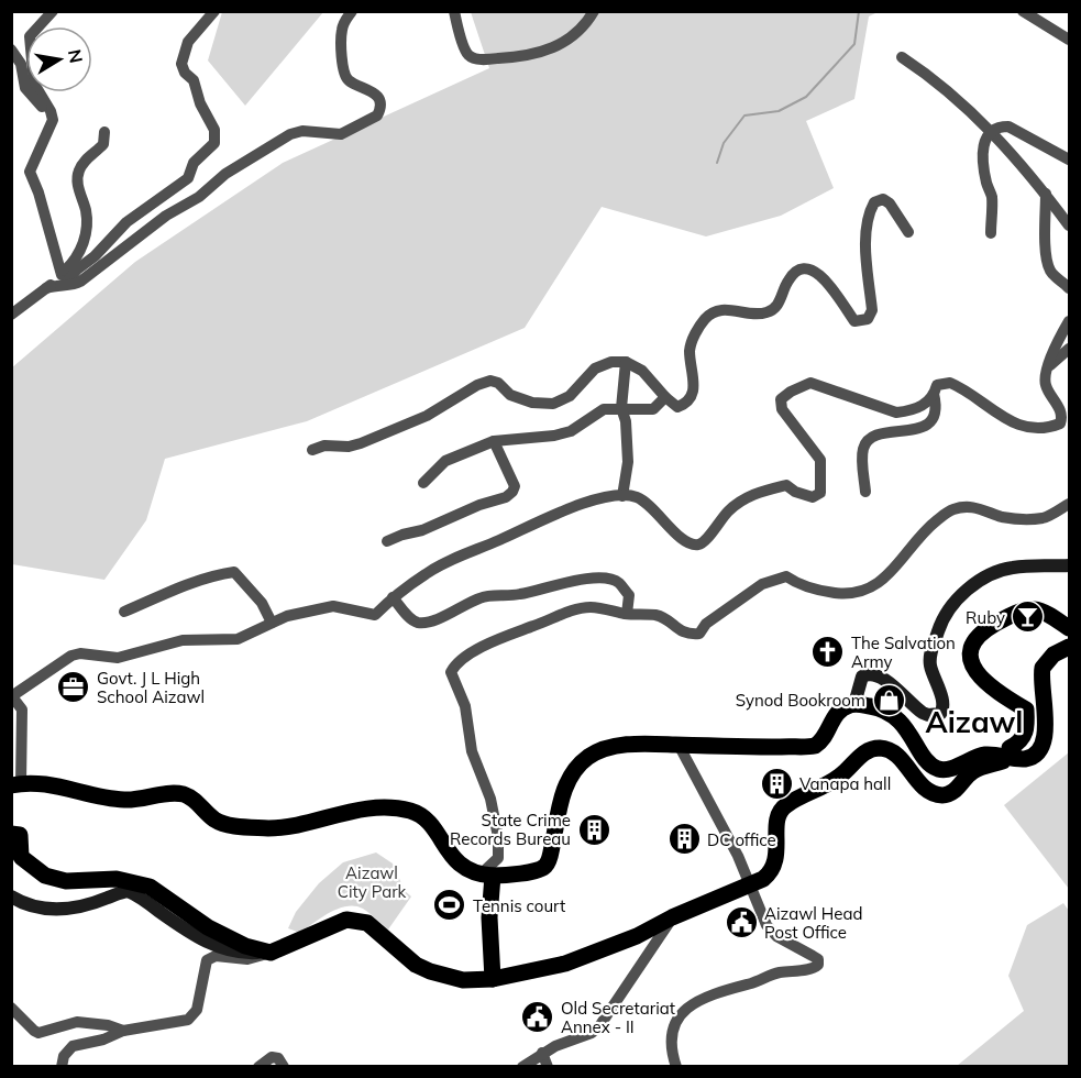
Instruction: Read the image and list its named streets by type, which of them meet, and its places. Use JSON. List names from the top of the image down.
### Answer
{
  "districts": ["Aizawl"],
  "parks": ["Aizawl City Park"],
  "places": {
    "bar": ["Ruby"],
    "church": ["The Salvation Army"],
    "office": ["Govt. J L High School Aizawl"],
    "shop": ["Synod Bookroom"],
    "building": ["Vanapa hall", "State Crime Records Bureau", "DC office"],
    "sports": ["Tennis court"],
    "public building": ["Aizawl Head Post Office", "Old Secretariat Annex - II"]
  },
  "north": "right"
}
